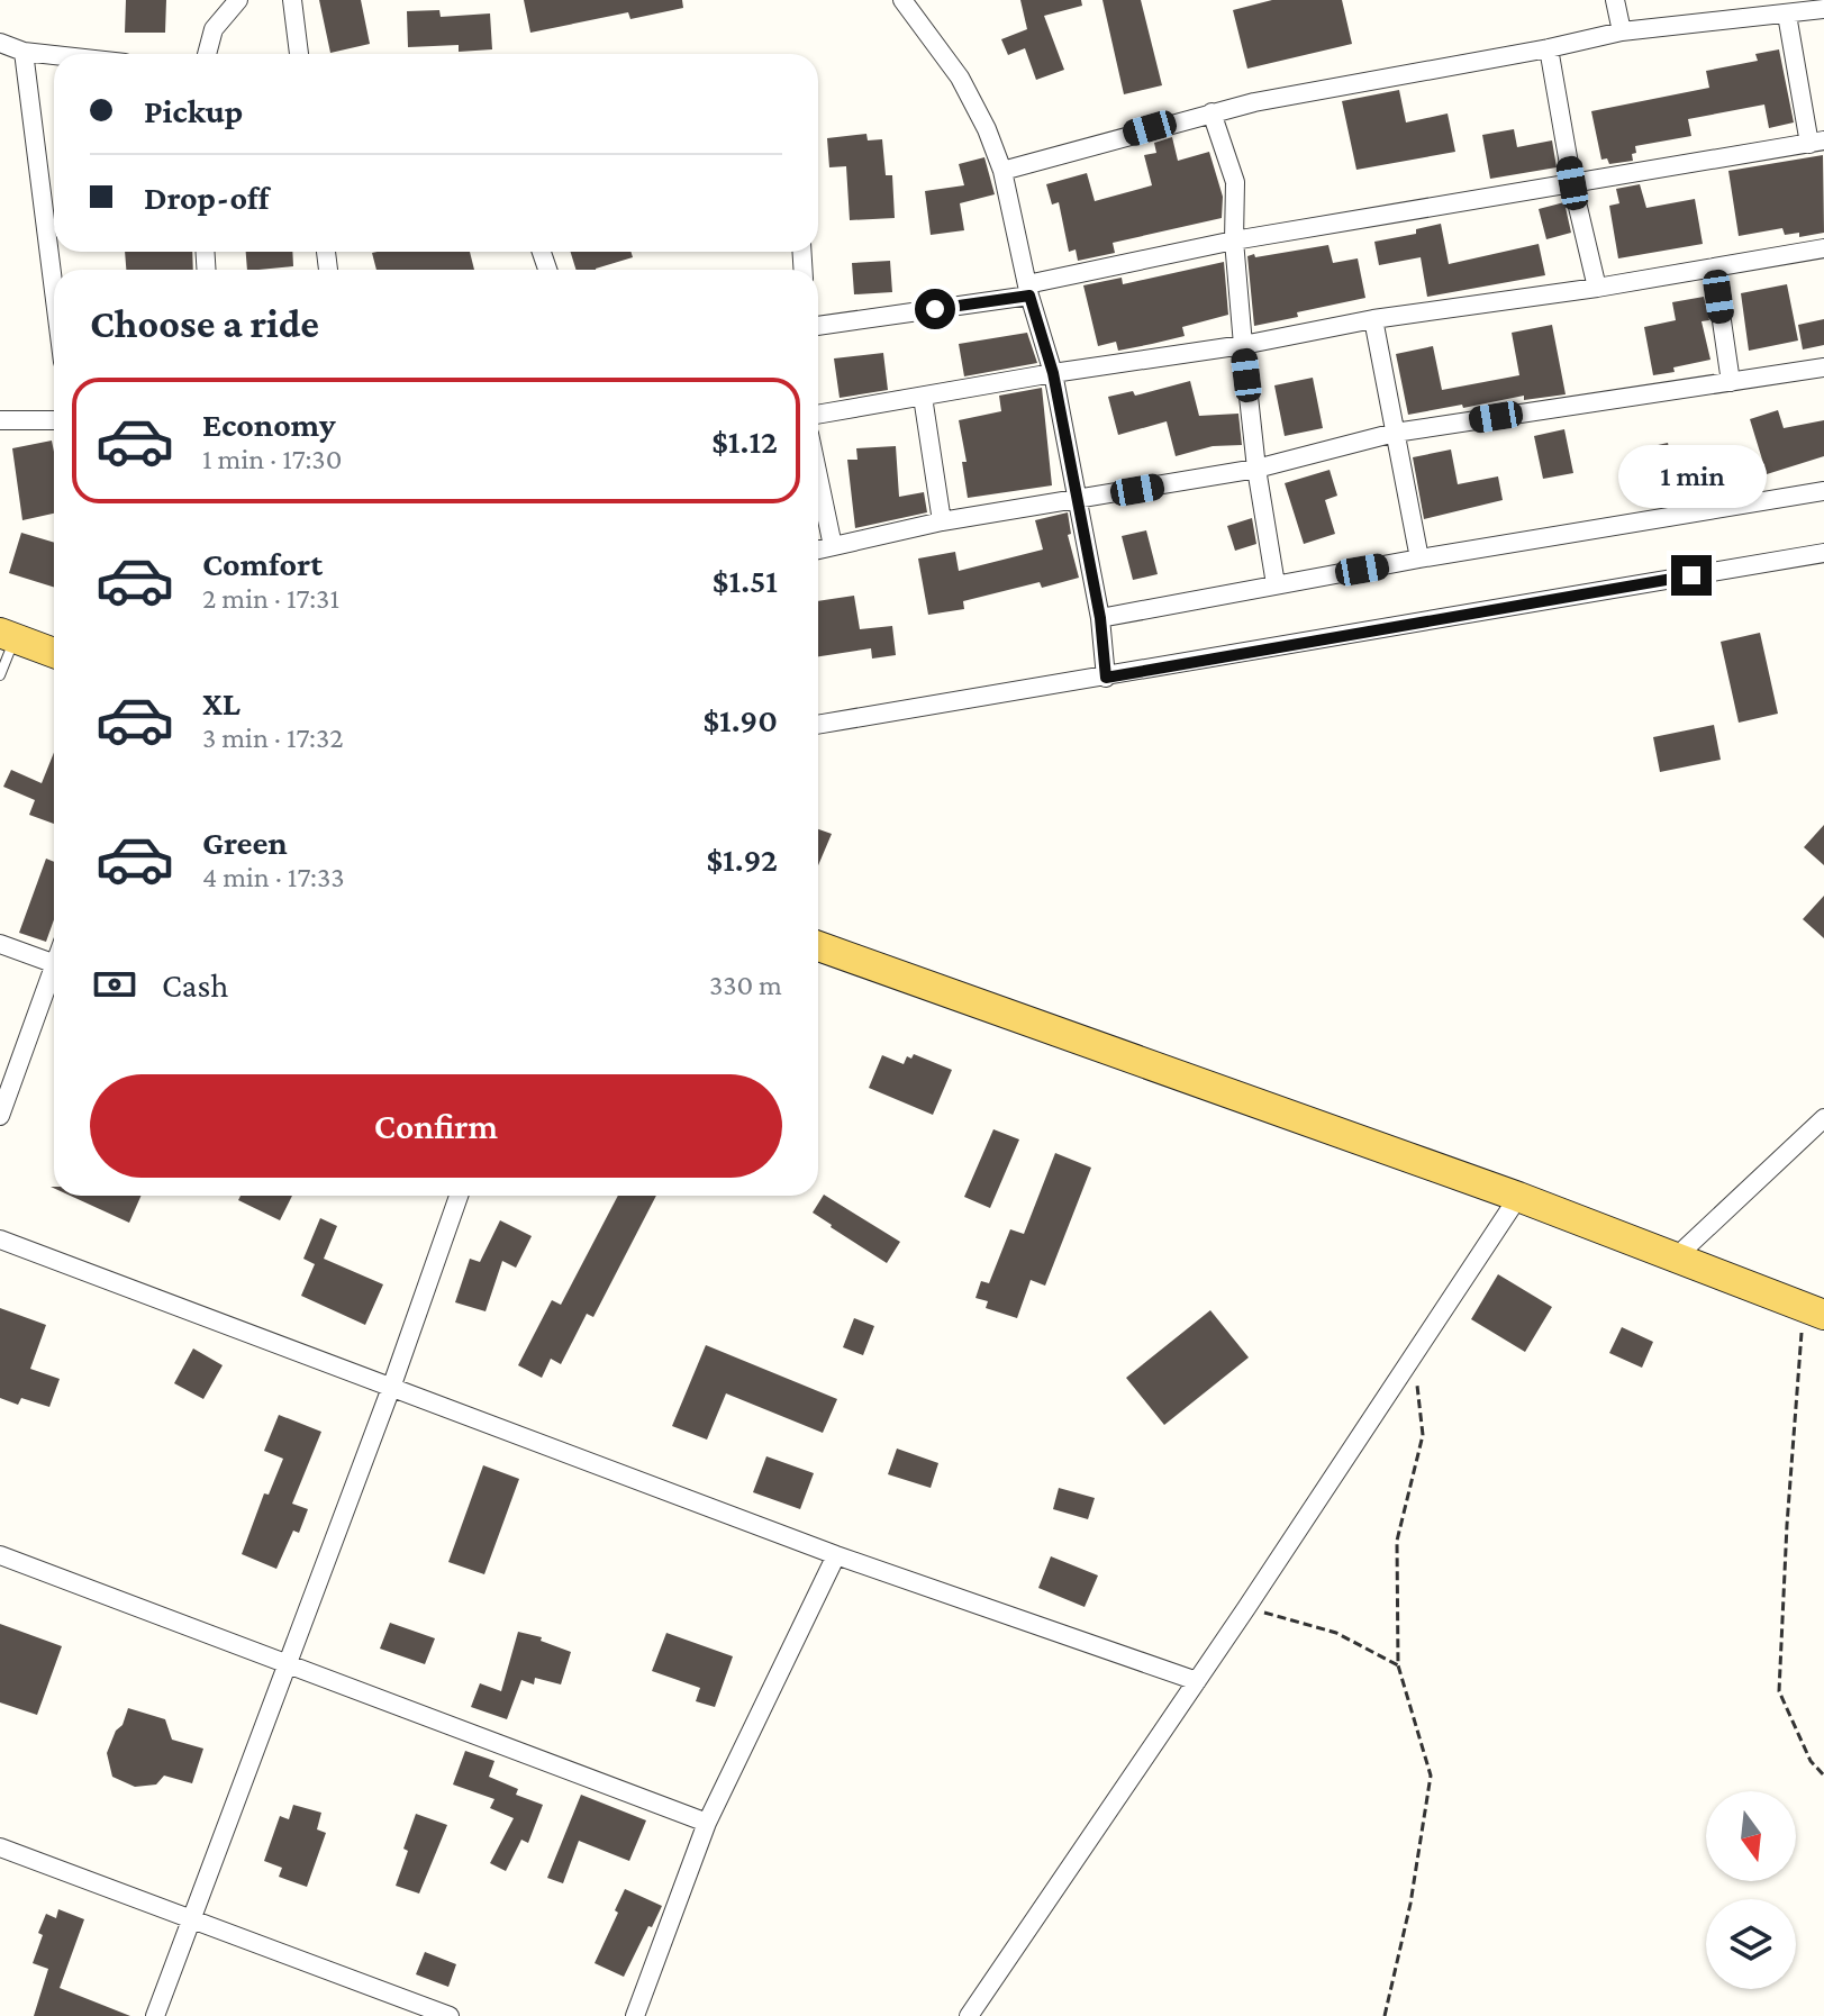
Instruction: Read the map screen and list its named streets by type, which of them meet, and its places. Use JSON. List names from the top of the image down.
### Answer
{
  "north": "bottom",
  "page": {
    "banner": ["Pickup", "Drop-off"],
    "heading": "Choose a ride",
    "list": [
      {
        "name": "Economy",
        "note": "1 min · 17:30",
        "value": "$1.12"
      },
      {
        "name": "Comfort",
        "note": "2 min · 17:31",
        "value": "$1.51"
      },
      {
        "name": "XL",
        "note": "3 min · 17:32",
        "value": "$1.90"
      },
      {
        "name": "Green",
        "note": "4 min · 17:33",
        "value": "$1.92"
      }
    ],
    "bubble": "1 min",
    "pay": ["Cash", "330 m"],
    "buttons": "Confirm"
  }
}
